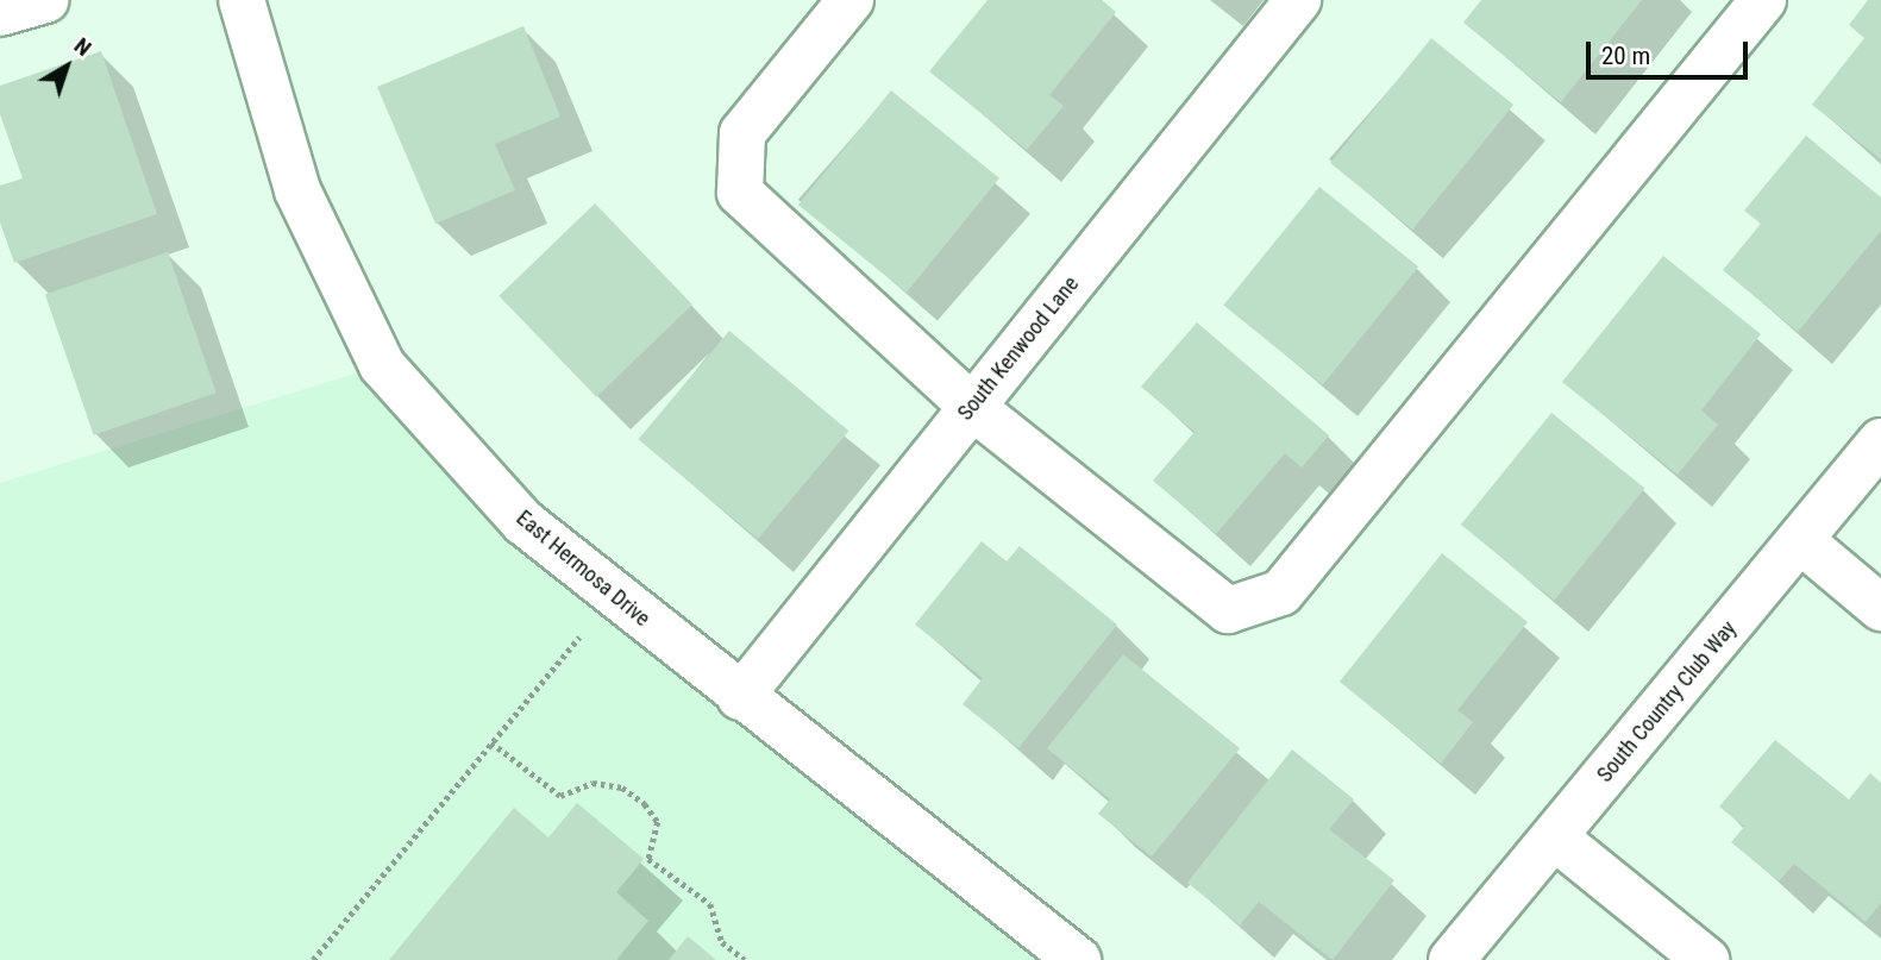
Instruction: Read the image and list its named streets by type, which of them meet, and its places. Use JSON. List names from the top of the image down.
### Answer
{
  "streets": {
    "street": ["South Kenwood Lane", "East Hermosa Drive", "South Country Club Way"]
  },
  "crossings": [
    ["South Kenwood Lane", "East Hermosa Drive"]
  ],
  "scale_bar": "20 m",
  "north": "top right"
}
